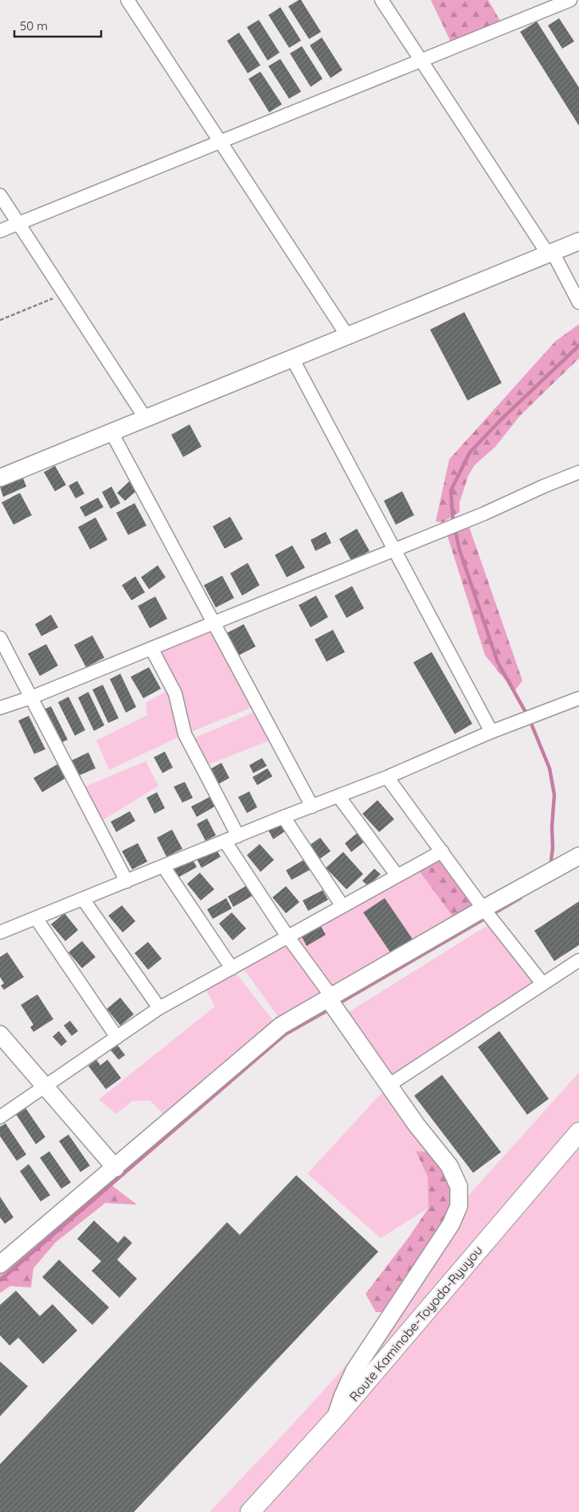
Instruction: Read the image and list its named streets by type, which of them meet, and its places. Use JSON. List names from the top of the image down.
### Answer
{
  "streets": {
    "main road": ["Route Kaminobe-Toyoda-Ryuyou"]
  },
  "scale_bar": "50 m"
}
